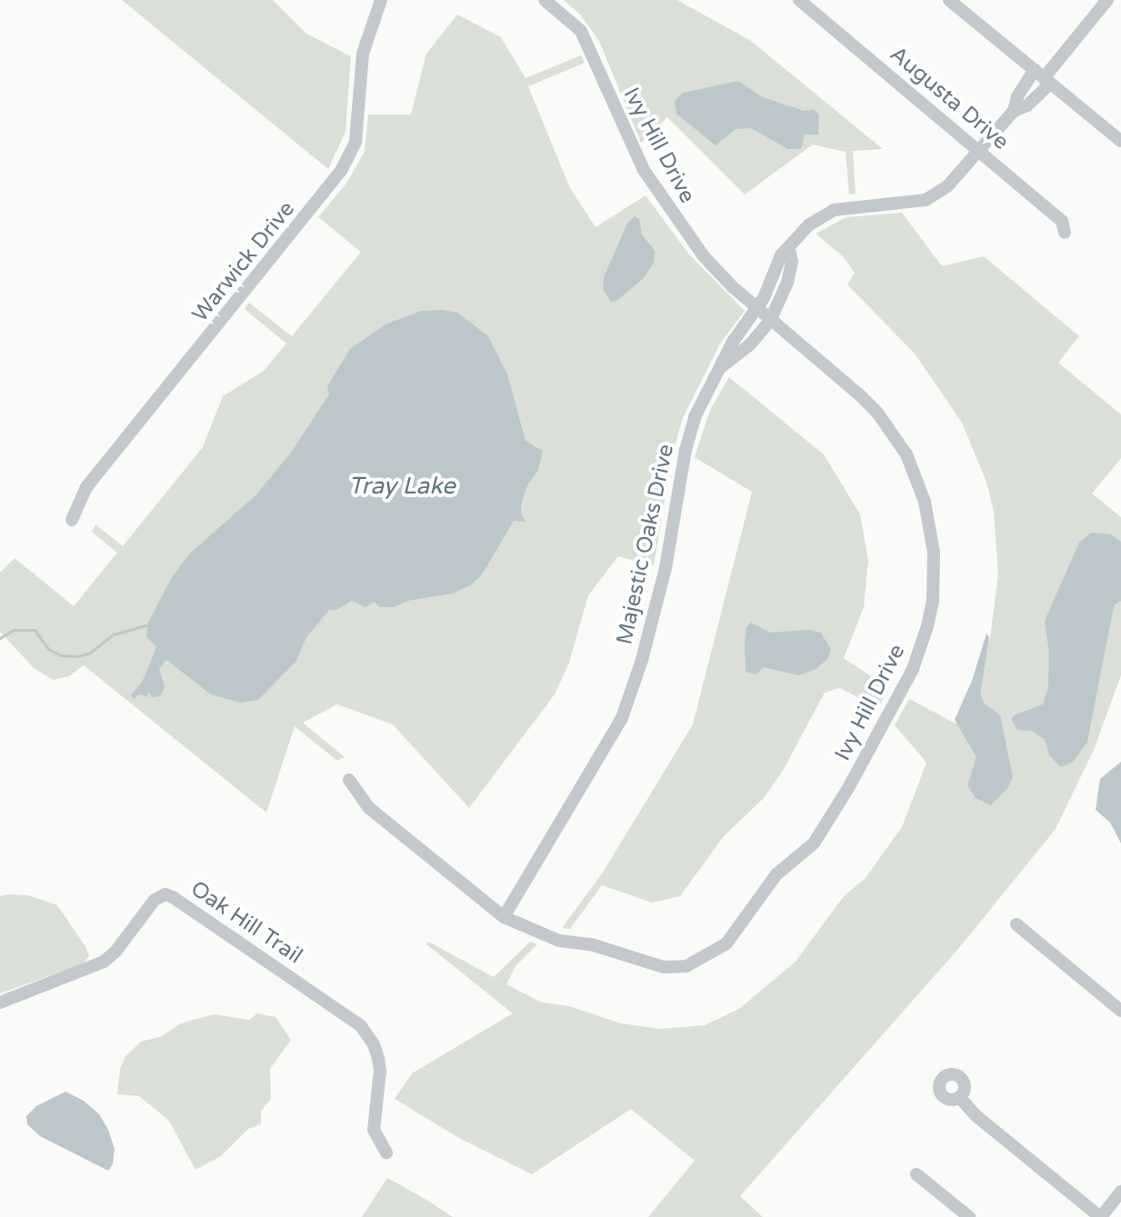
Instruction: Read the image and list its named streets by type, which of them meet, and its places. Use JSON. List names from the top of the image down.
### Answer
{
  "streets": {
    "street": [
      "Augusta Drive",
      "Ivy Hill Drive",
      "Warwick Drive",
      "Majestic Oaks Drive",
      "Oak Hill Trail"
    ]
  },
  "crossings": [
    ["Augusta Drive", "Majestic Oaks Drive"],
    ["Ivy Hill Drive", "Majestic Oaks Drive"]
  ],
  "water": ["Tray Lake"]
}
